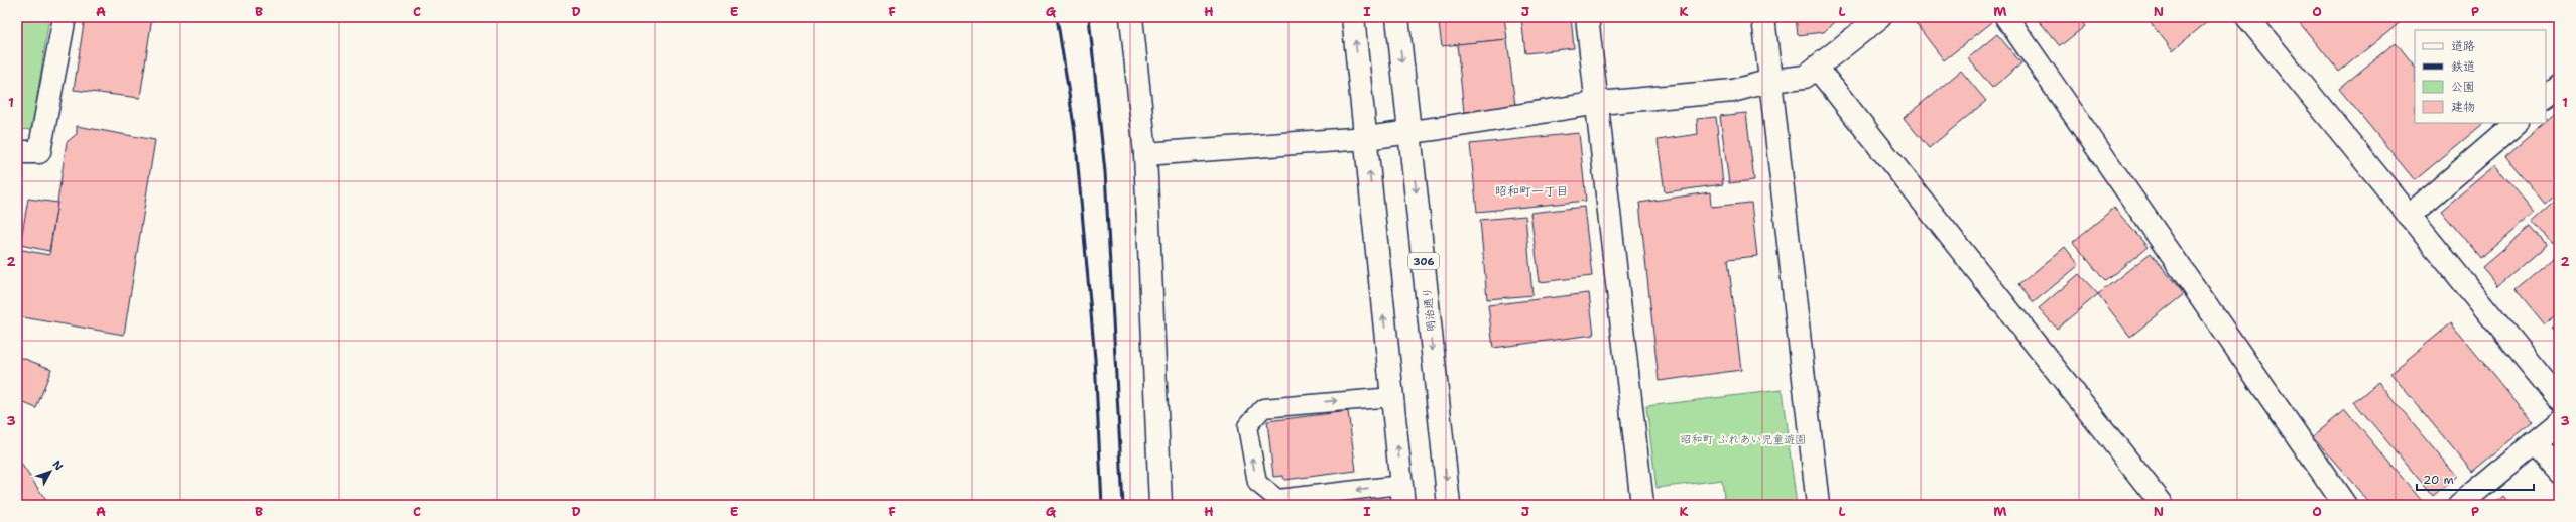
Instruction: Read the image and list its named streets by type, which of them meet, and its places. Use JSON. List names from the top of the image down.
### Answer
{
  "streets": {
    "street": ["306", "明治通り"]
  },
  "districts": ["昭和町一丁目"],
  "parks": ["昭和町 ふれあい児童遊園"],
  "legend": [
    "道路",
    "鉄道",
    "公園",
    "建物"
  ],
  "scale_bar": "20 m",
  "north": "top right",
  "grid": {
    "columns": [
      "A",
      "B",
      "C",
      "D",
      "E",
      "F",
      "G",
      "H",
      "I",
      "J",
      "K",
      "L",
      "M",
      "N",
      "O",
      "P"
    ],
    "rows": ["1", "2", "3"]
  }
}
